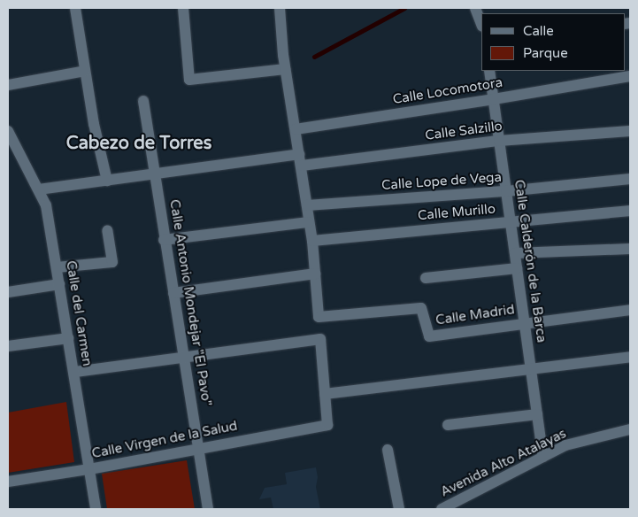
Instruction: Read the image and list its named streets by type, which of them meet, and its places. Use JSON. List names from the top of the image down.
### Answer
{
  "streets": {
    "street": [
      "Calle Locomotora",
      "Calle Salzillo",
      "Calle Lope de Vega",
      "Calle Murillo",
      "Calle Calderón de la Barca",
      "Calle Antonio Mondejar \"El Pavo\"",
      "Calle del Carmen",
      "Calle Madrid",
      "Calle Virgen de la Salud",
      "Avenida Alto Atalayas"
    ]
  },
  "crossings": [
    ["Calle Locomotora", "Calle Calderón de la Barca"],
    ["Calle Salzillo", "Calle Calderón de la Barca"],
    ["Calle Salzillo", "Calle Antonio Mondejar \"El Pavo\""],
    ["Calle Salzillo", "Calle del Carmen"],
    ["Calle Lope de Vega", "Calle Calderón de la Barca"],
    ["Calle Murillo", "Calle Calderón de la Barca"],
    ["Calle Calderón de la Barca", "Calle Madrid"],
    ["Calle Calderón de la Barca", "Avenida Alto Atalayas"],
    ["Calle Antonio Mondejar \"El Pavo\"", "Calle Virgen de la Salud"],
    ["Calle del Carmen", "Calle Virgen de la Salud"]
  ],
  "districts": ["Cabezo de Torres"],
  "legend": ["Calle", "Parque"]
}
